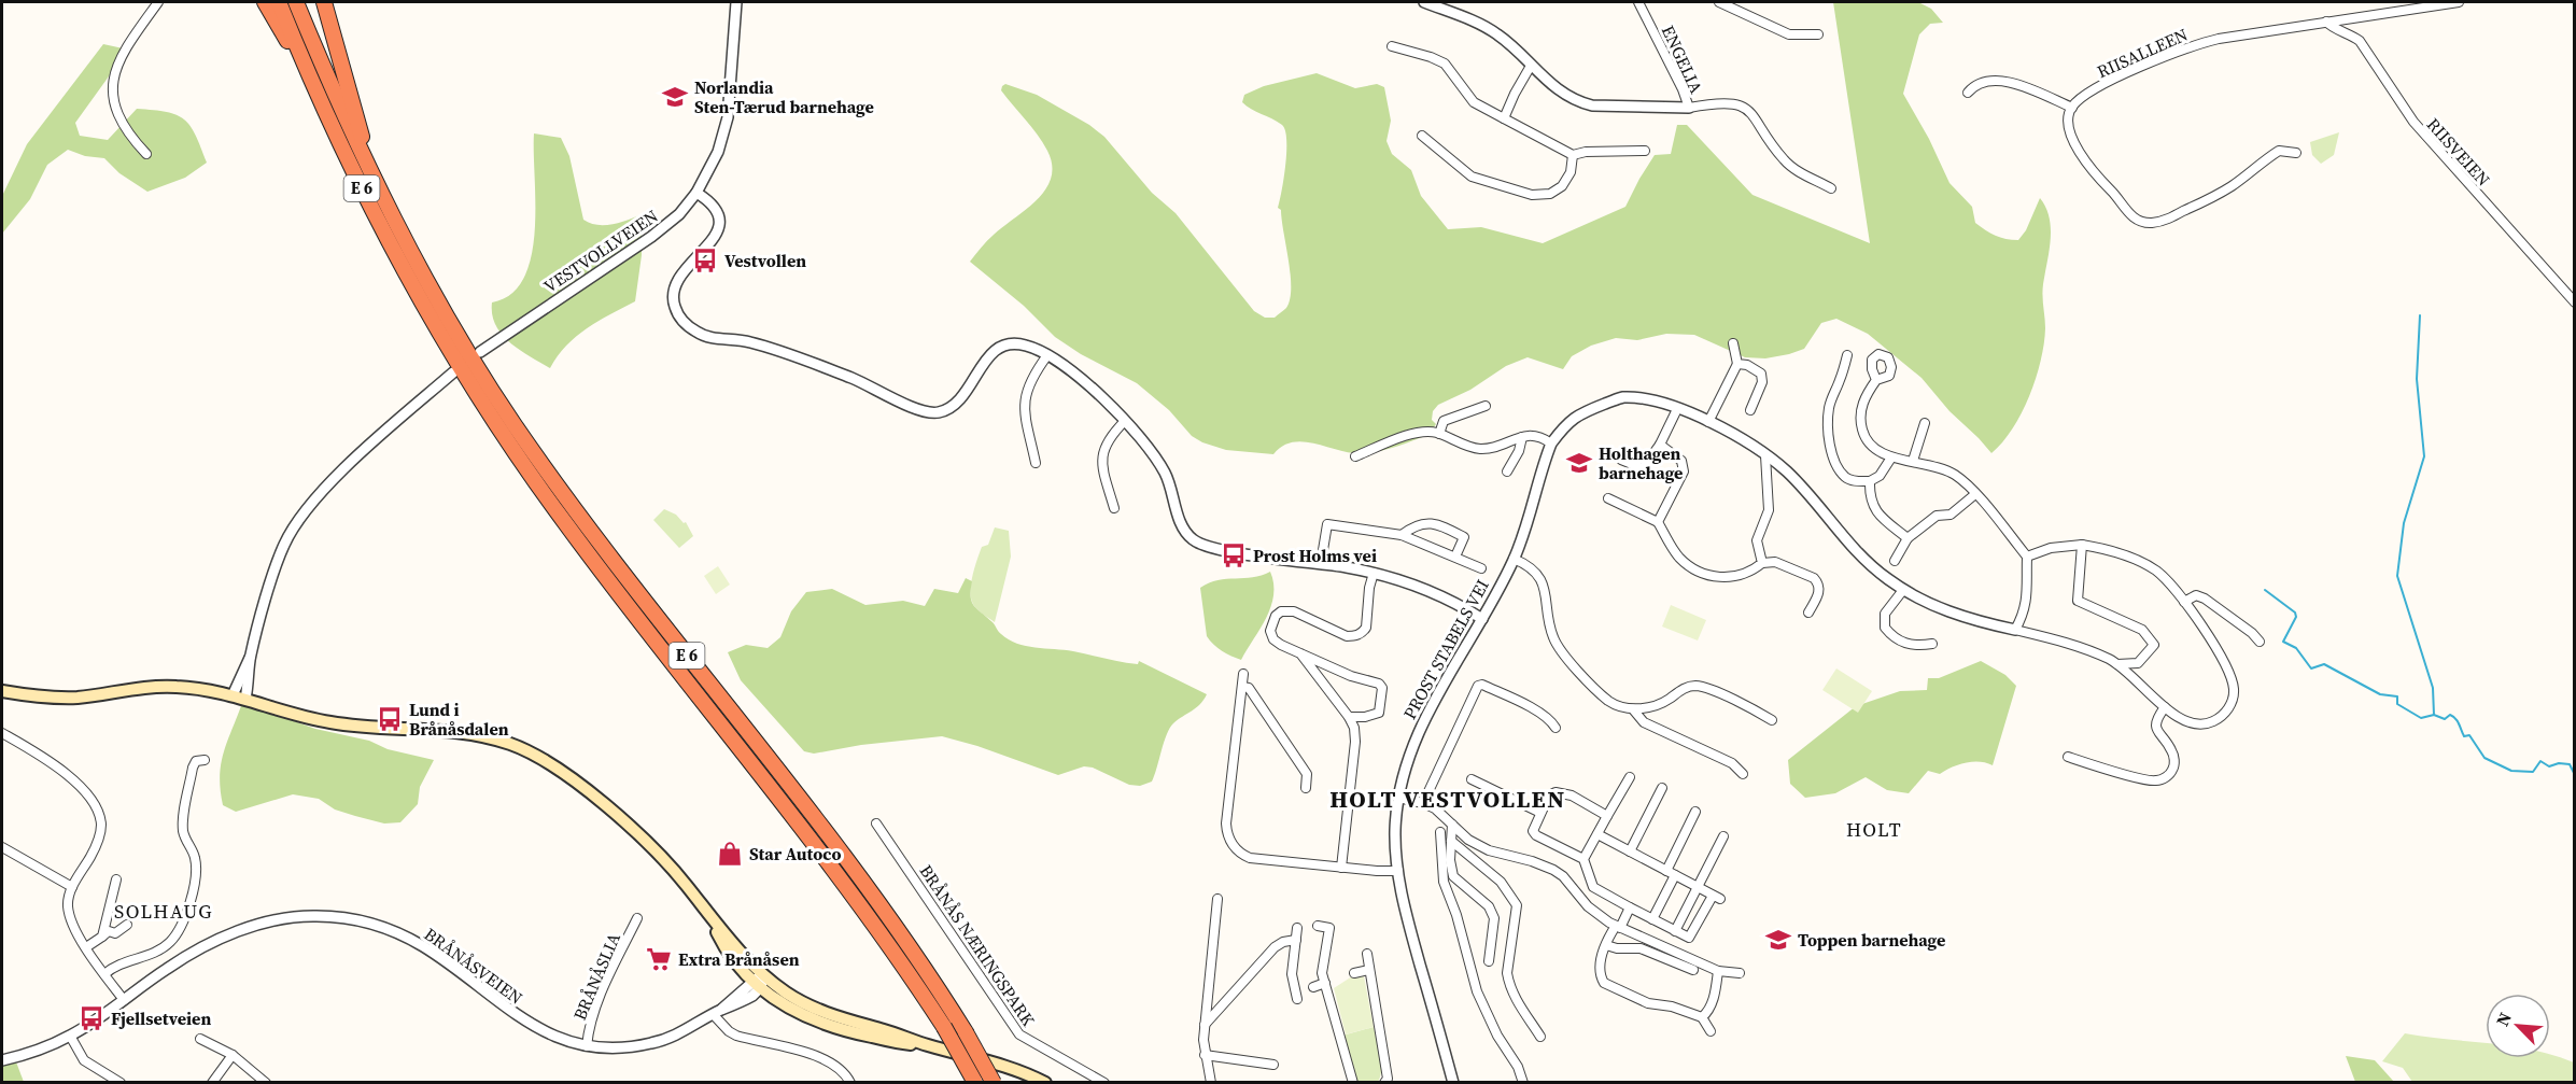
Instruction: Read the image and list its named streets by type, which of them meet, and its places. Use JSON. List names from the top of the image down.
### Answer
{
  "streets": {
    "highway": ["E 6"],
    "street": [
      "RIISALLEEN",
      "ENGELIA",
      "RIISVEIEN",
      "VESTVOLLVEIEN",
      "PROST STABELS VEI",
      "BRÅNÅS NÆRINGSPARK",
      "BRÅNÅSVEIEN",
      "BRÅNÅSLIA"
    ]
  },
  "crossings": [
    ["RIISALLEEN", "RIISVEIEN"],
    ["BRÅNÅSVEIEN", "BRÅNÅSLIA"]
  ],
  "districts": ["HOLT VESTVOLLEN", "HOLT", "SOLHAUG"],
  "places": {
    "school or university": ["Norlandia Sten-Tærud barnehage", "Holthagen barnehage", "Toppen barnehage"],
    "bus stop": [
      "Vestvollen",
      "Prost Holms vei",
      "Lund i Brånåsdalen",
      "Fjellsetveien"
    ],
    "shop": ["Star Autoco"],
    "supermarket": ["Extra Brånåsen"]
  },
  "north": "top left"
}
